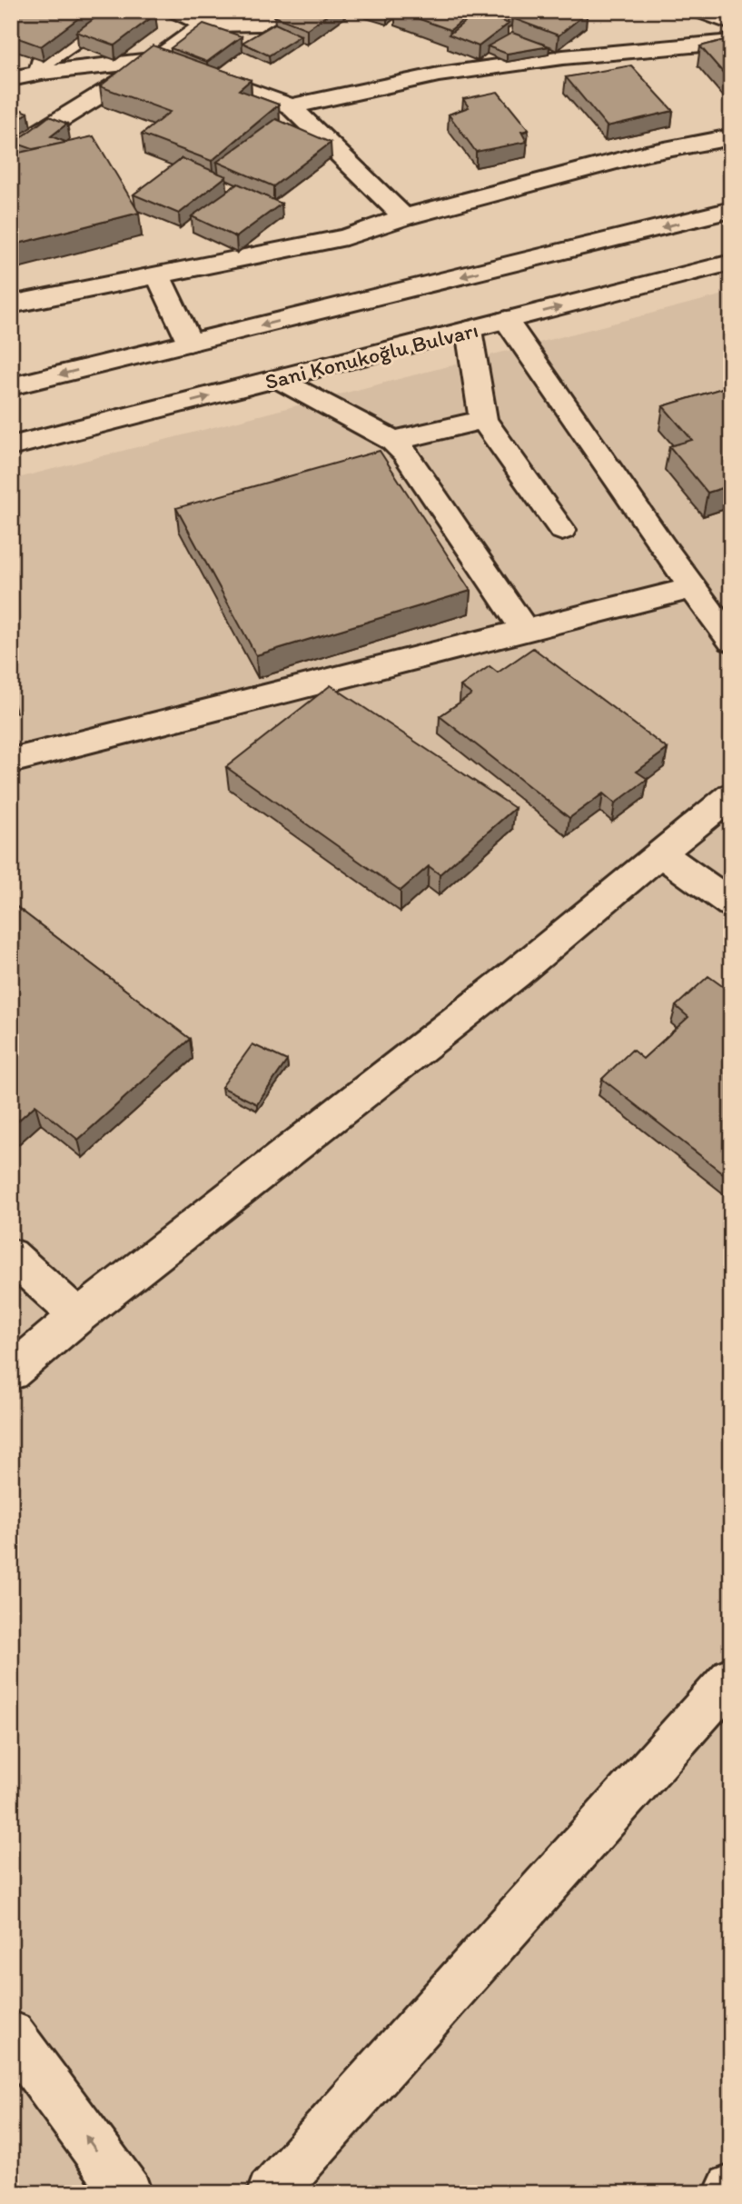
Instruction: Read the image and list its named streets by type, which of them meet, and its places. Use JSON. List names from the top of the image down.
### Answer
{
  "streets": {
    "main road": ["Sani Konukoğlu Bulvarı"]
  }
}
